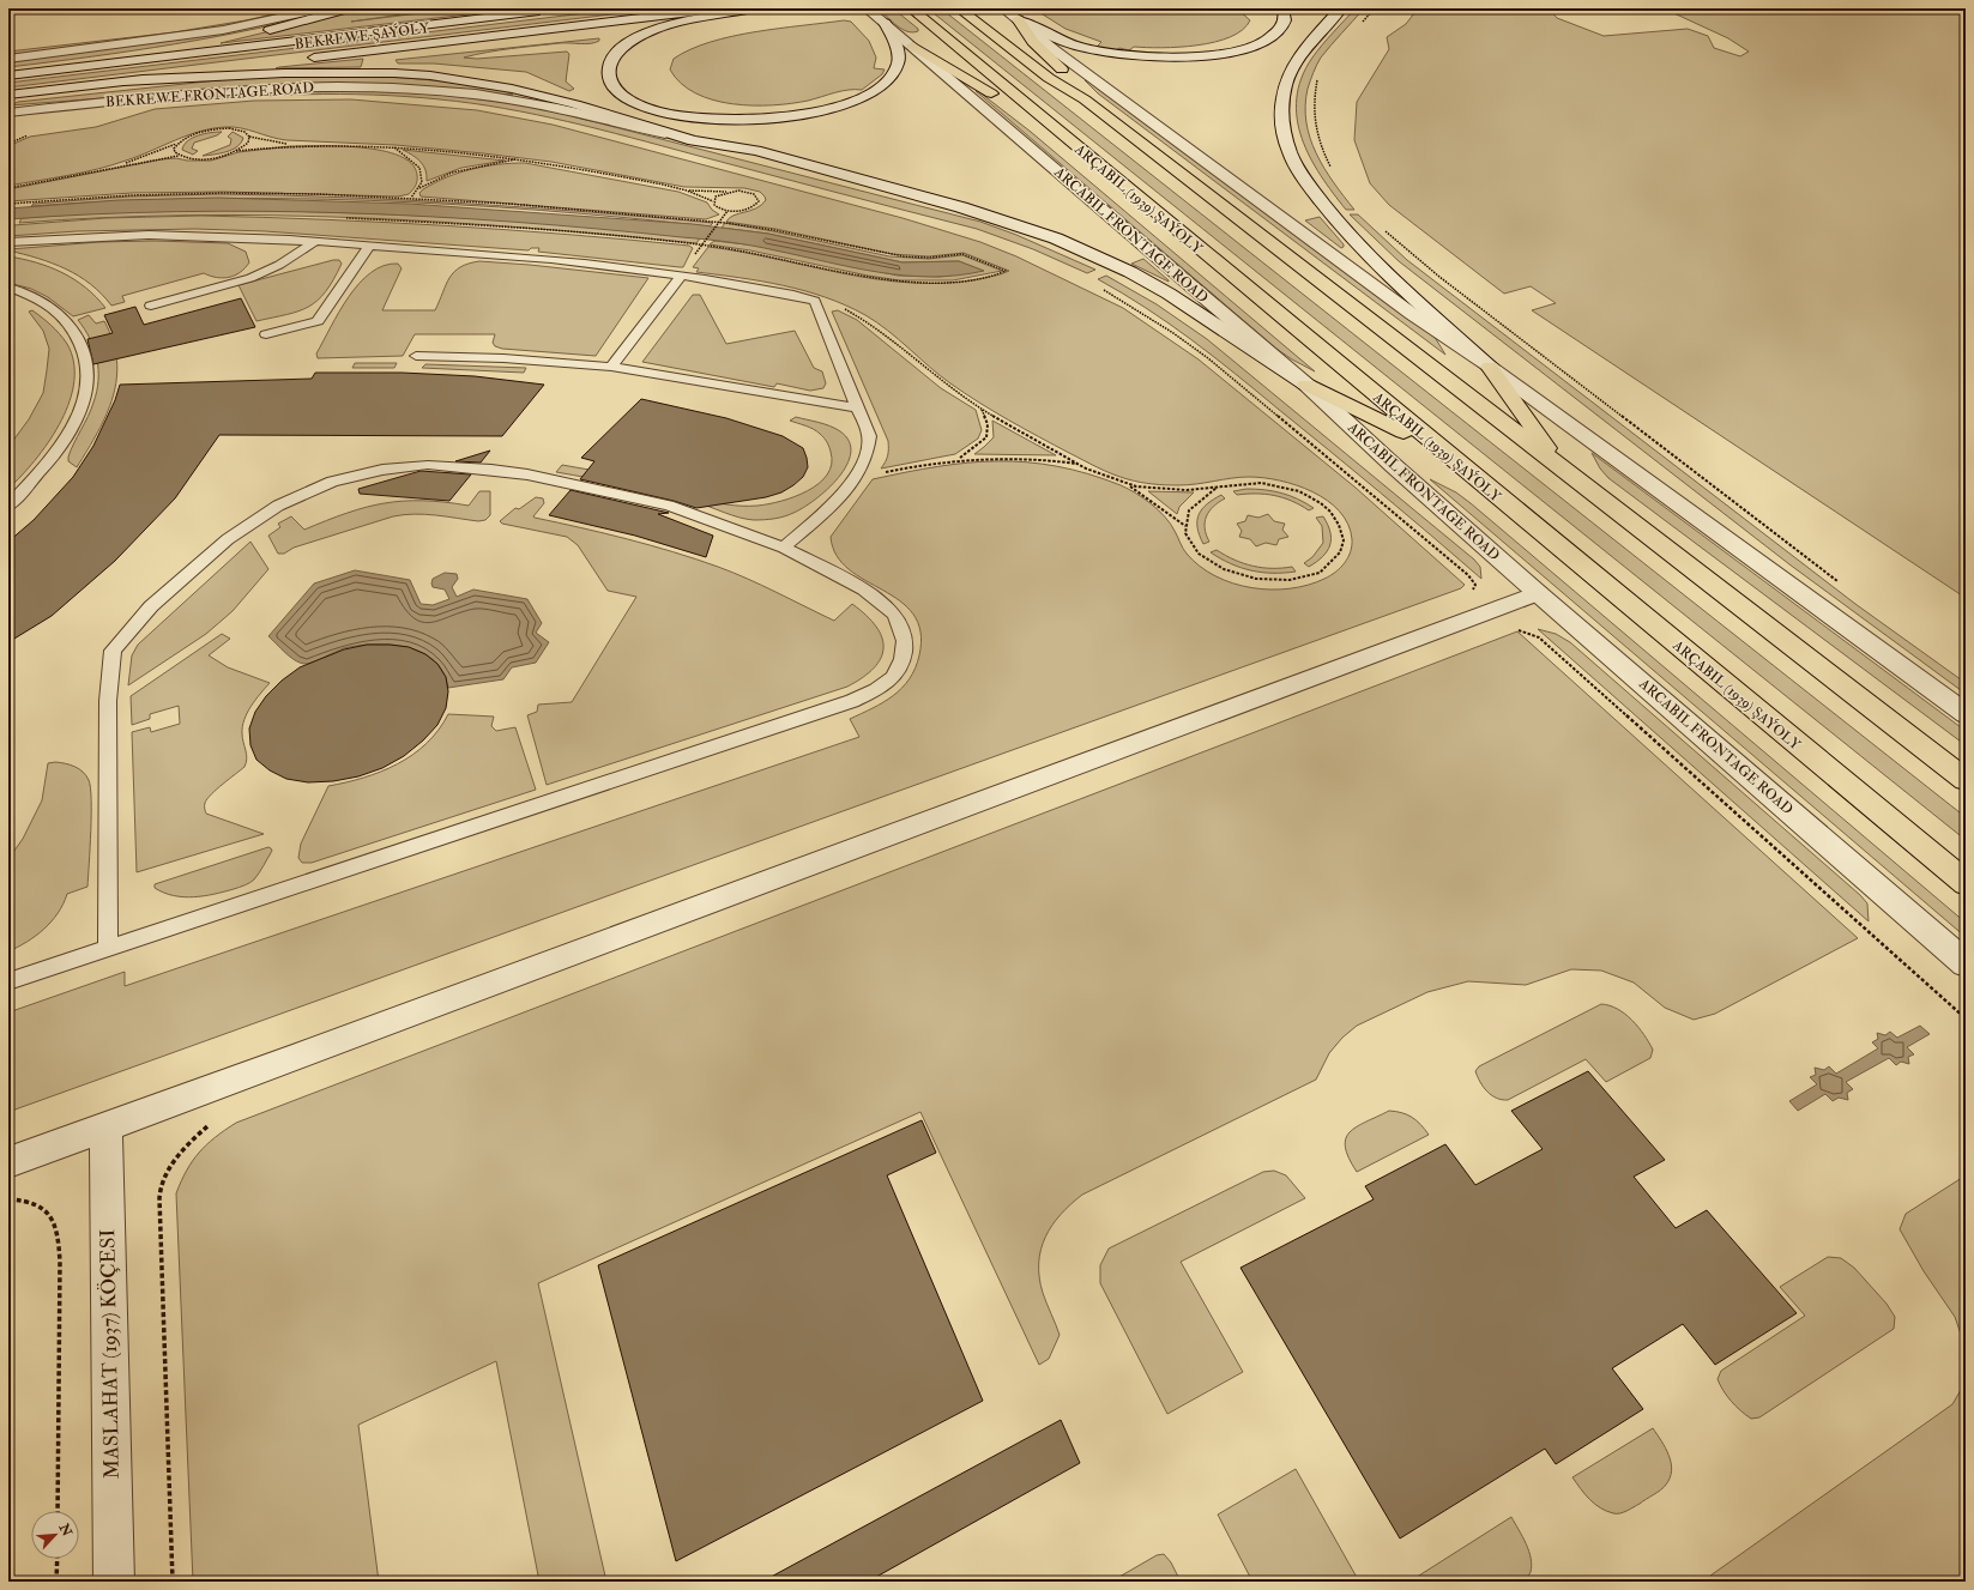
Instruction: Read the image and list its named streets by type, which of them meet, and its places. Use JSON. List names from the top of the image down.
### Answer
{
  "streets": {
    "main road": [
      "BEKREWE ŞAÝOLY",
      "BEKREWE FRONTAGE ROAD",
      "ARÇABIL (1939) ŞAÝOLY",
      "ARCABIL FRONTAGE ROAD",
      "MASLAHAT (1937) KÖÇESI"
    ]
  },
  "north": "top right"
}
